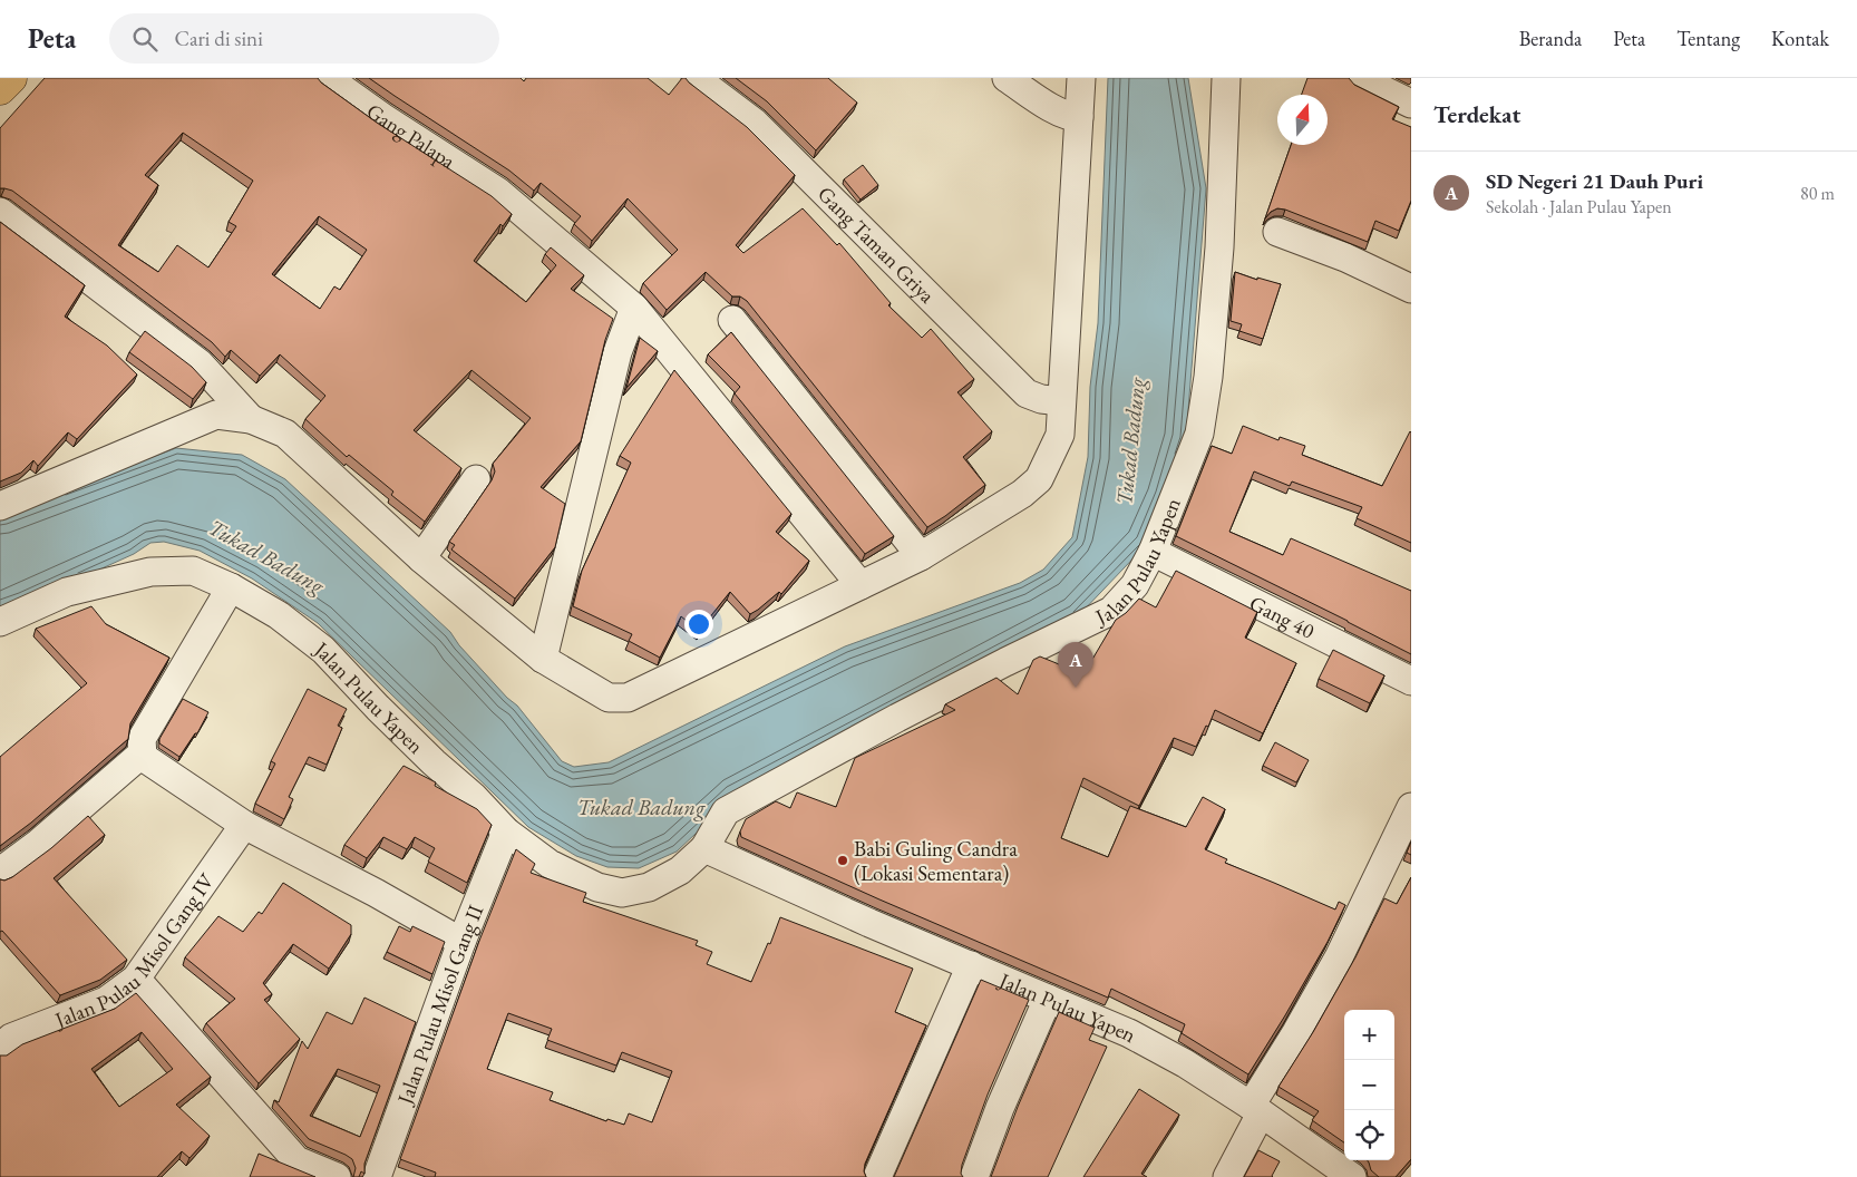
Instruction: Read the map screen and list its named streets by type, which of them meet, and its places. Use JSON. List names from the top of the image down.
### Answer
{
  "streets": {
    "street": [
      "Gang Palapa",
      "Gang Taman Griya",
      "Jalan Pulau Yapen",
      "Gang 40",
      "Jalan Pulau Misol Gang IV",
      "Jalan Pulau Misol Gang II"
    ]
  },
  "crossings": [
    ["Jalan Pulau Yapen", "Gang 40"],
    ["Jalan Pulau Yapen", "Jalan Pulau Misol Gang II"]
  ],
  "water": ["Tukad Badung"],
  "places": ["Babi Guling Candra (Lokasi Sementara)"],
  "north": "top",
  "page": {
    "header": "Peta",
    "search": "Cari di sini",
    "nav": [
      "Beranda",
      "Peta",
      "Tentang",
      "Kontak"
    ],
    "heading": "Terdekat",
    "list": [
      {
        "mark": "A",
        "name": "SD Negeri 21 Dauh Puri",
        "note": "Sekolah · Jalan Pulau Yapen",
        "value": "80 m"
      }
    ],
    "pins": "A",
    "map_buttons": ["+", "−"]
  }
}
